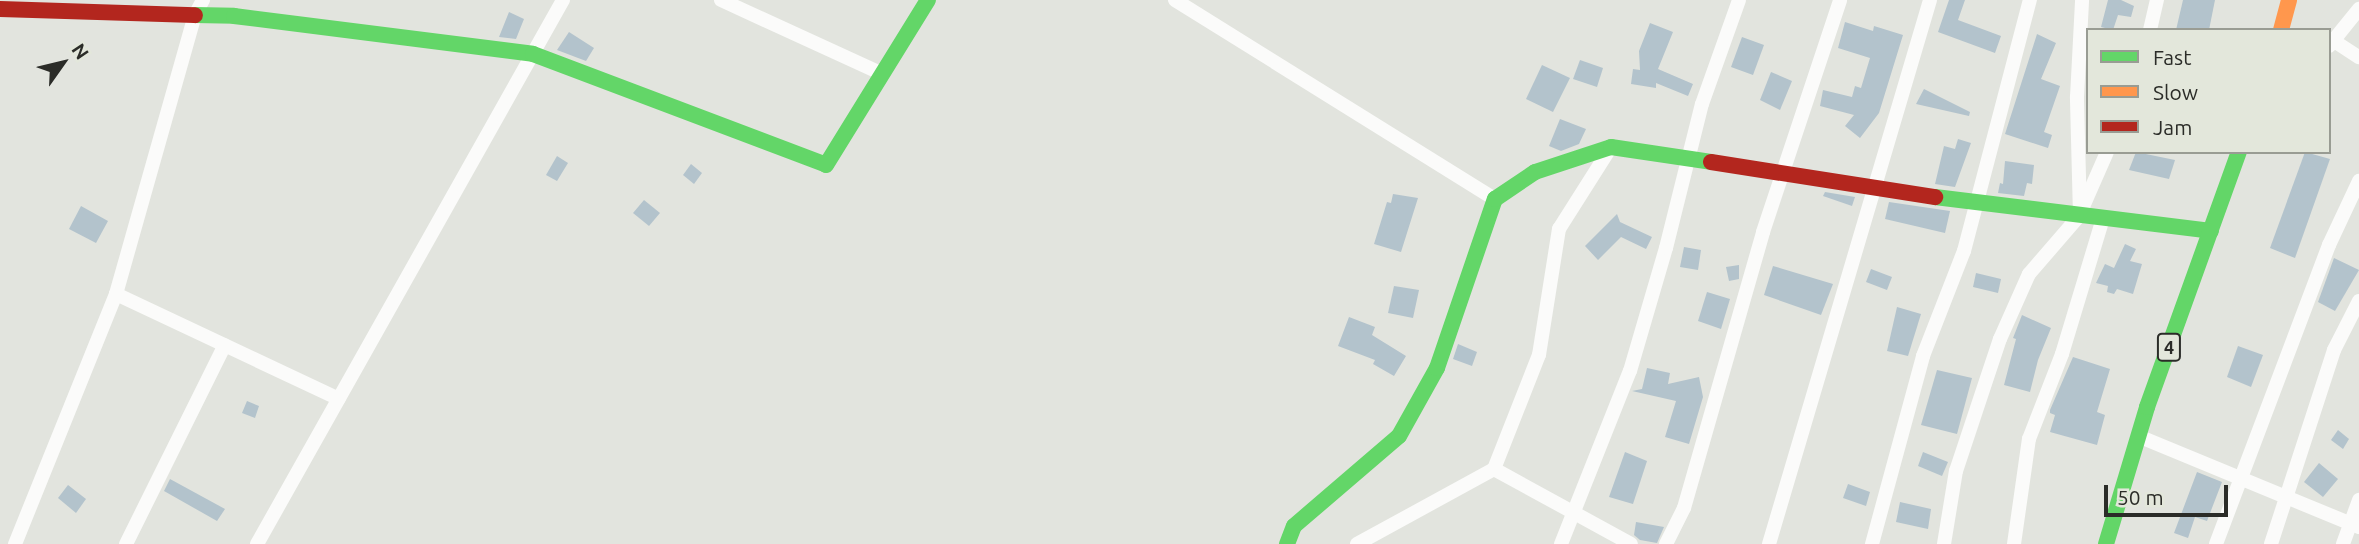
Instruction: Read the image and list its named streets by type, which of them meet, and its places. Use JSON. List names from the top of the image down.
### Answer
{
  "streets": {
    "main road": ["4"]
  },
  "legend": ["Fast", "Slow", "Jam"],
  "scale_bar": "50 m",
  "north": "top right"
}
